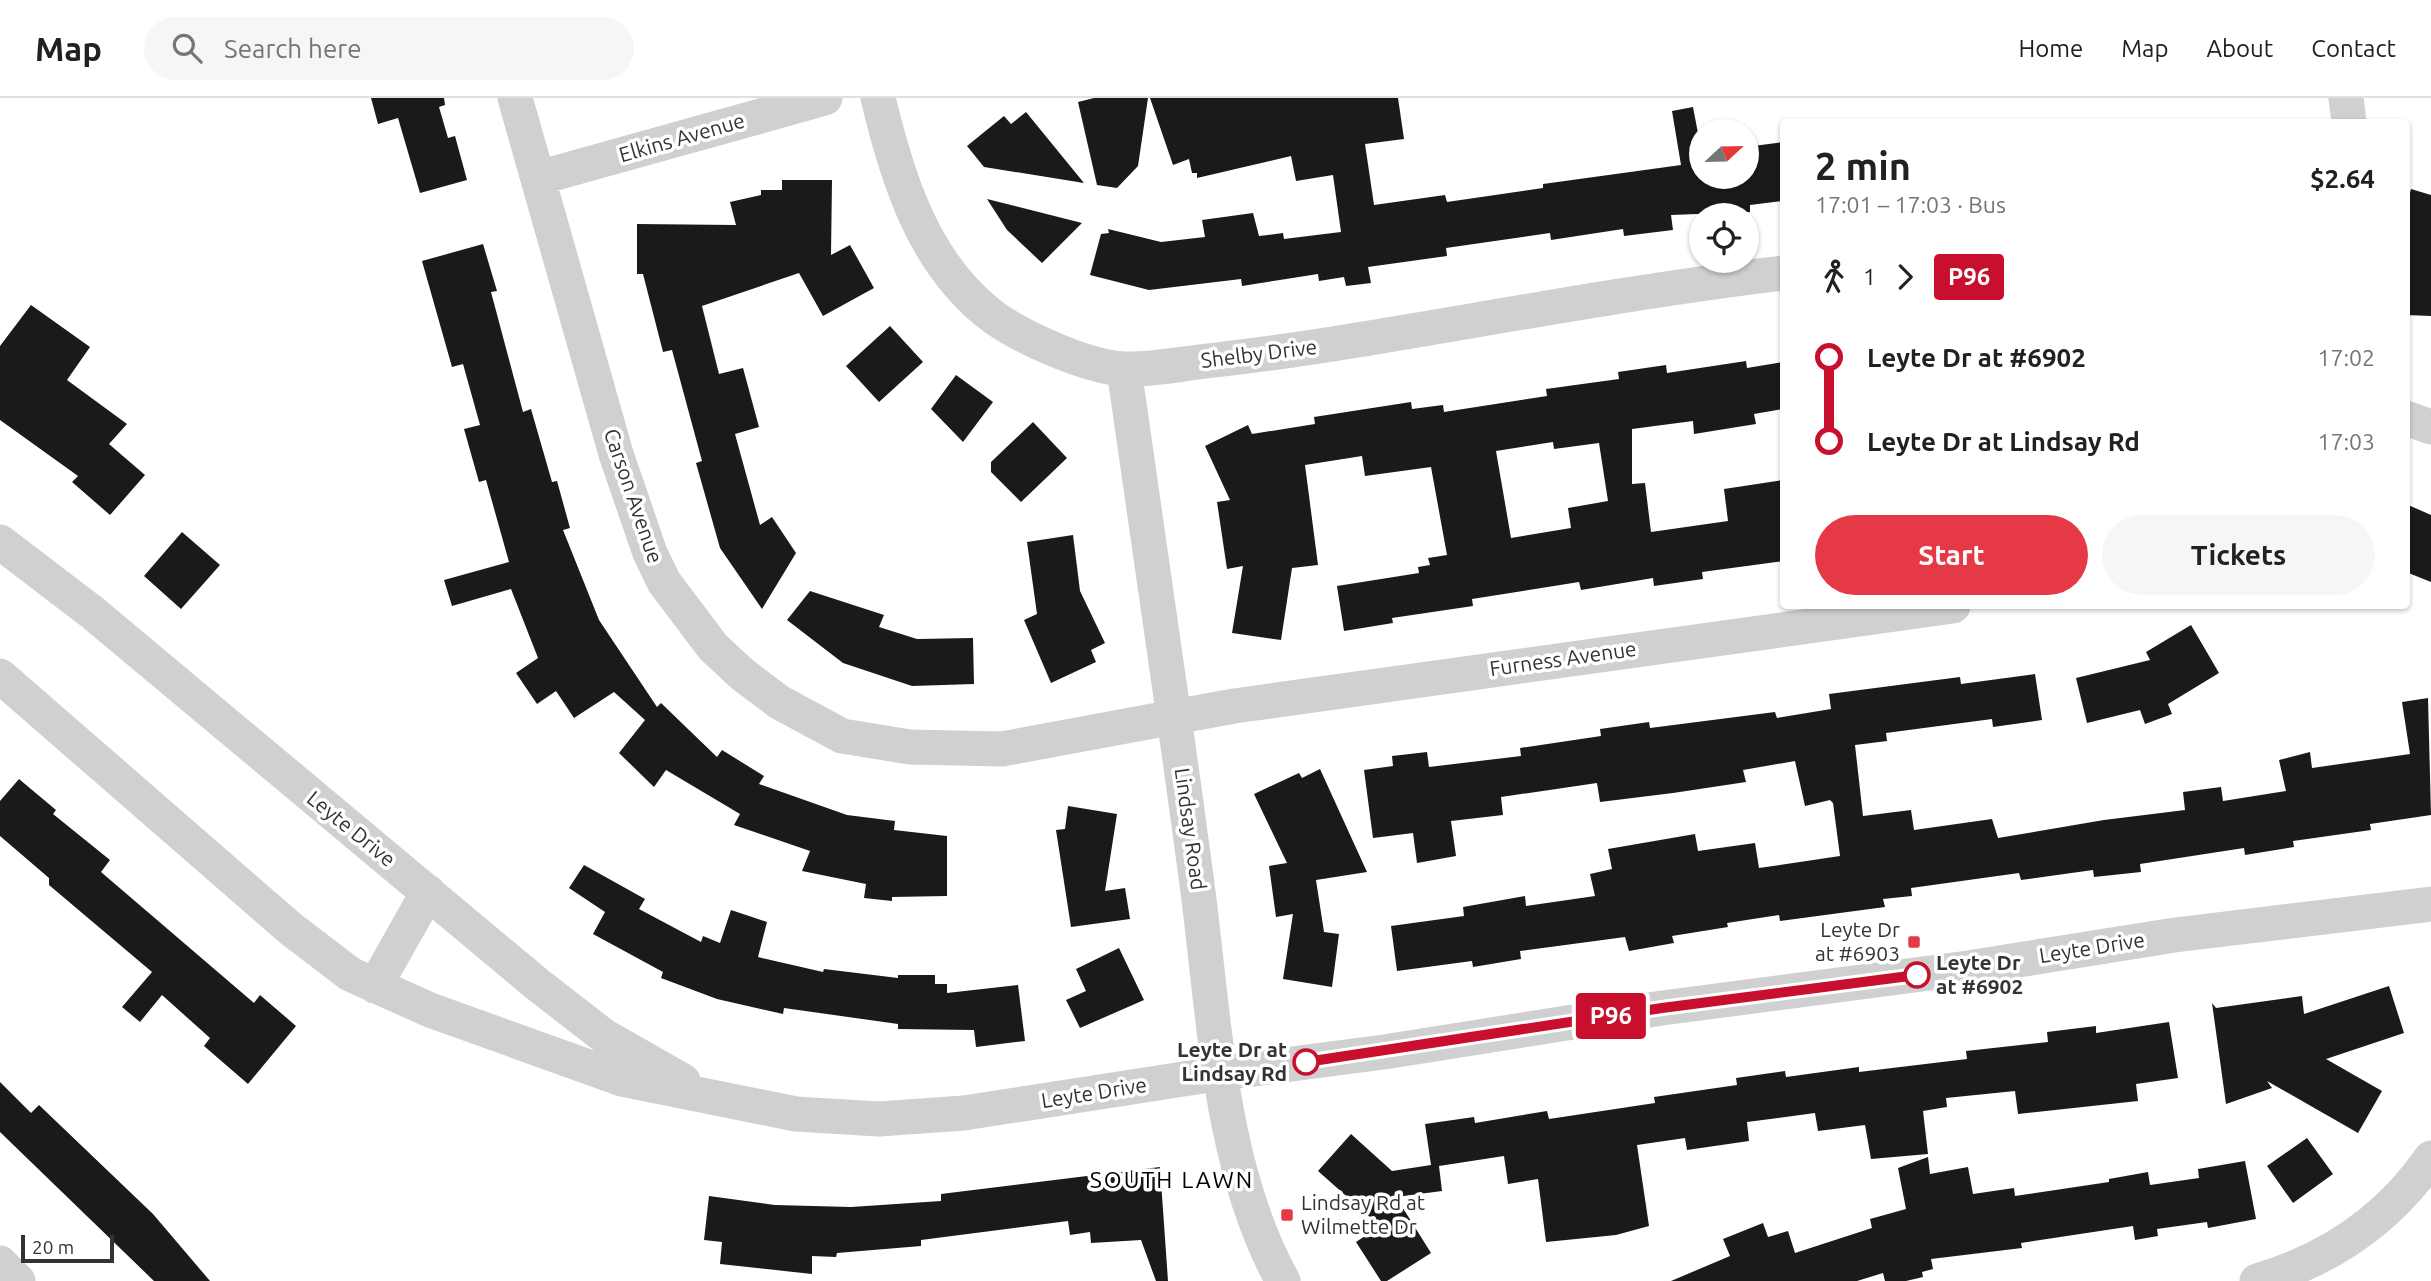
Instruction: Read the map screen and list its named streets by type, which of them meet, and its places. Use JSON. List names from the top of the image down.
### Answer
{
  "streets": {
    "street": [
      "Elkins Avenue",
      "Shelby Drive",
      "Carson Avenue",
      "Furness Avenue",
      "Leyte Drive",
      "Lindsay Road"
    ]
  },
  "crossings": [
    ["Elkins Avenue", "Carson Avenue"],
    ["Shelby Drive", "Lindsay Road"],
    ["Carson Avenue", "Furness Avenue"],
    ["Carson Avenue", "Lindsay Road"],
    ["Furness Avenue", "Lindsay Road"],
    ["Leyte Drive", "Lindsay Road"]
  ],
  "districts": ["SOUTH LAWN"],
  "places": {
    "transit": ["Leyte Dr at #6903", "Lindsay Rd at Wilmette Dr"],
    "other": ["Leyte Dr at #6902", "Leyte Dr at Lindsay Rd"]
  },
  "lines": ["bus line P96"],
  "scale_bar": "20 m",
  "north": "right",
  "page": {
    "header": "Map",
    "search": "Search here",
    "nav": [
      "Home",
      "Map",
      "About",
      "Contact"
    ],
    "on_map": "P96",
    "heading": ["2 min", "17:01 – 17:03 · Bus", "$2.64"],
    "legs": ["1", "P96"],
    "list": [
      {
        "name": "Leyte Dr at #6902",
        "value": "17:02"
      },
      {
        "name": "Leyte Dr at Lindsay Rd",
        "value": "17:03"
      }
    ],
    "buttons": ["Start", "Tickets"],
    "scale": "20 m"
  }
}
